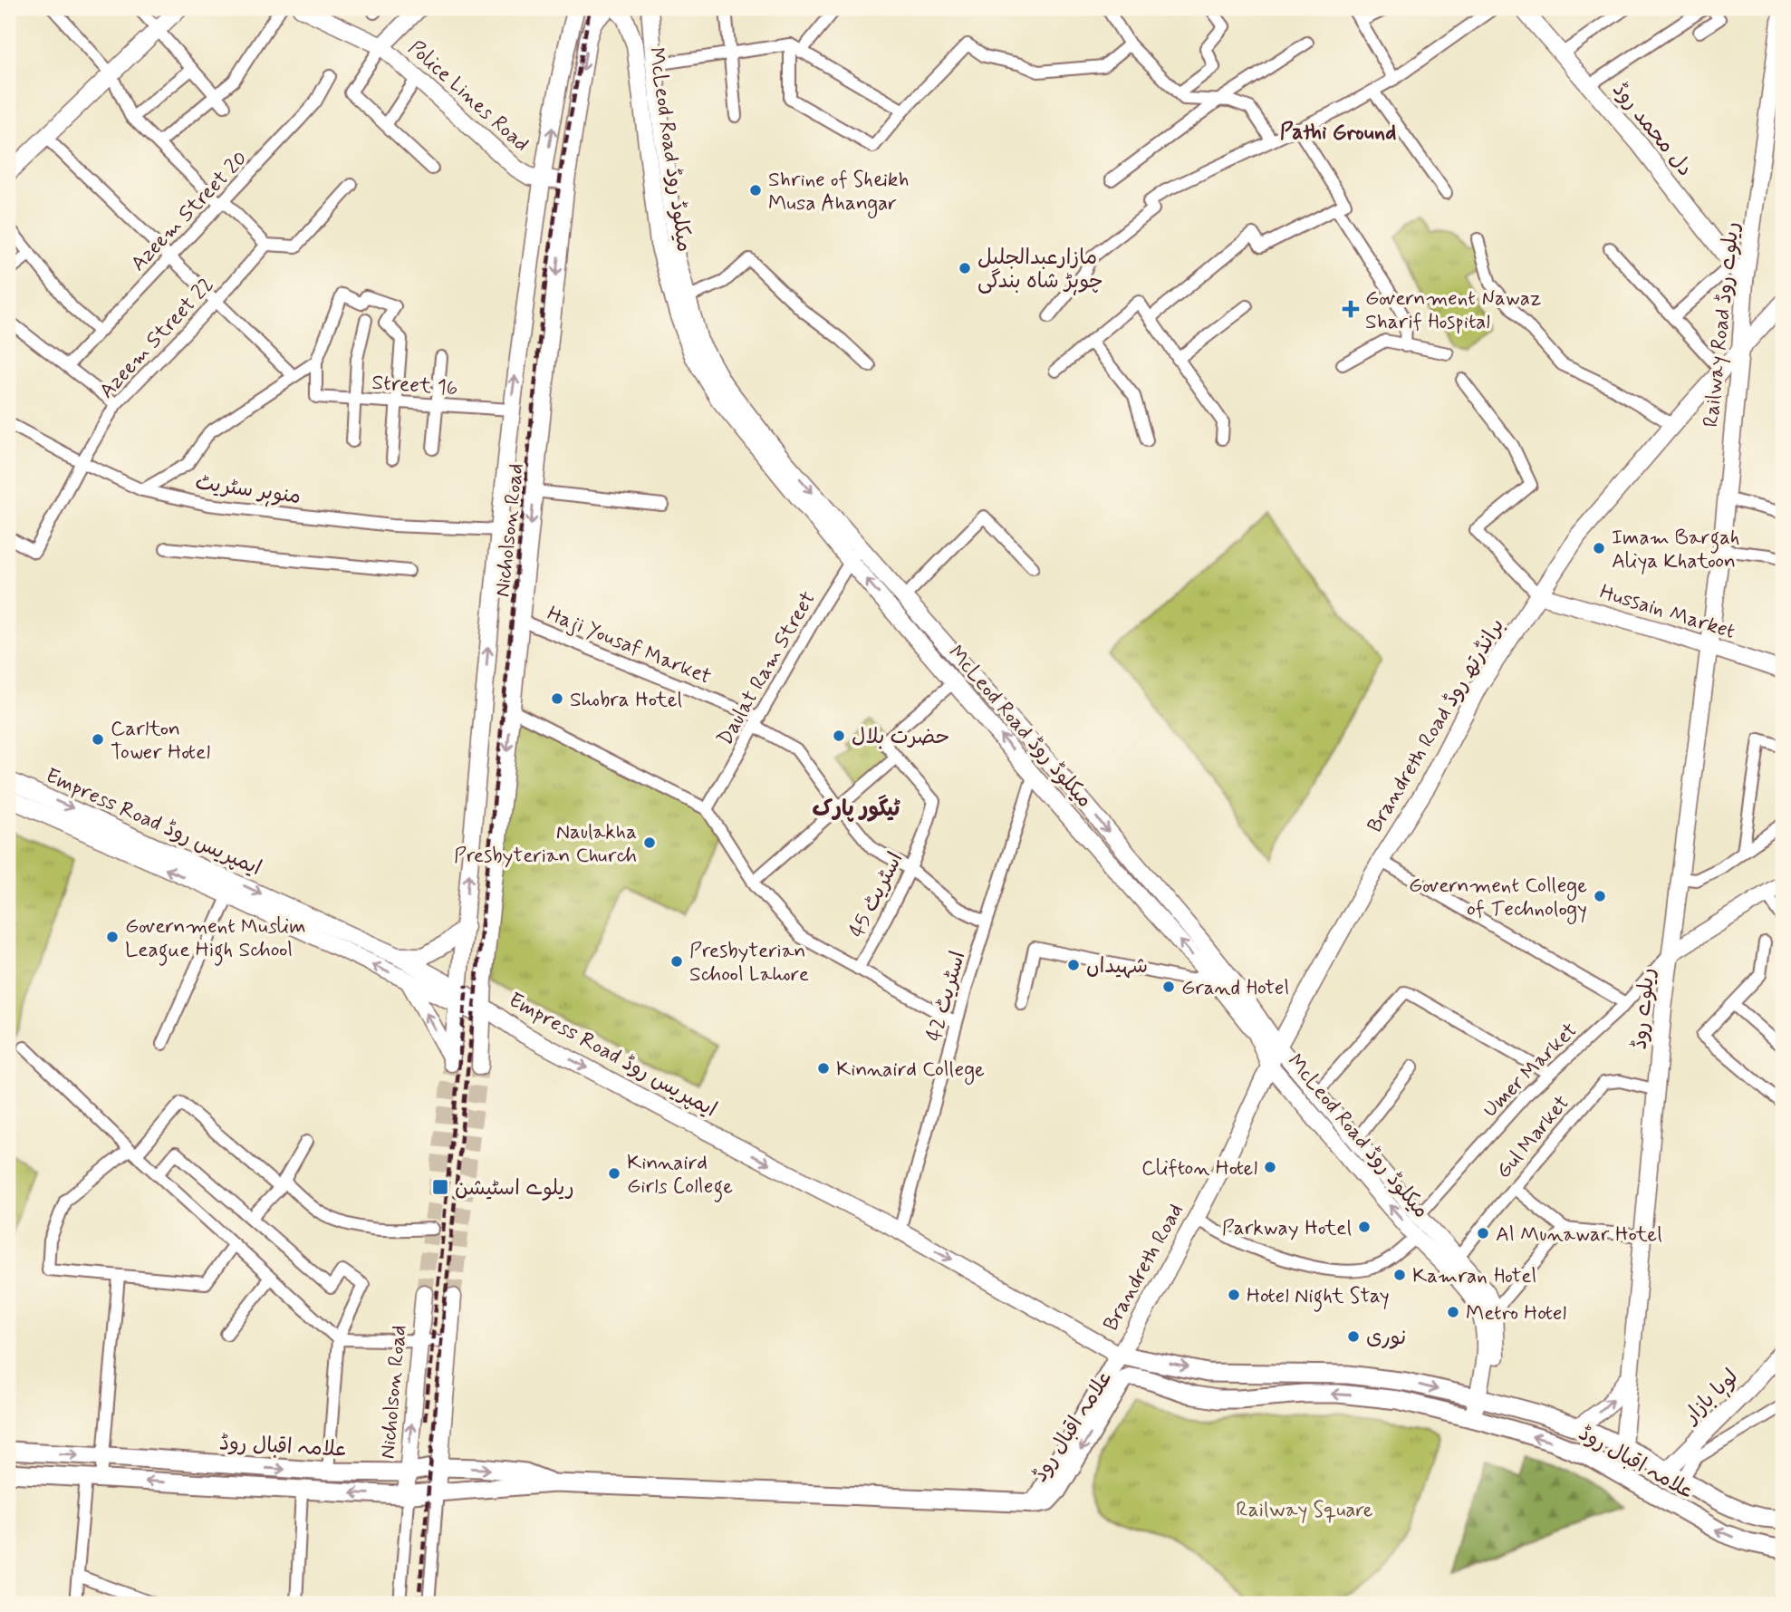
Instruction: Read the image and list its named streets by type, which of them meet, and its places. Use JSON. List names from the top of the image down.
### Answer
{
  "streets": {
    "main road": [
      "Police Lines Road",
      "دل محمد روڈ",
      "McLeod Road میکلوڈ روڈ",
      "Railway Road ریلوے روڈ",
      "Nicholson Road",
      "Hussain Market",
      "Brandreth Road برانڈرتھ روڈ",
      "Empress Road ایمپریس روڈ",
      "ریلوے روڈ",
      "Brandreth Road",
      "لوہا بازار",
      "علامہ اقبال روڈ"
    ],
    "street": [
      "Azeem Street 20",
      "Azeem Street 22",
      "Street 16",
      "منوہر سٹریٹ",
      "Haji Yousaf Market",
      "Daulat Ram Street",
      "اسٹریٹ 45",
      "اسٹریٹ 42",
      "Umer Market",
      "Gul Market"
    ]
  },
  "crossings": [
    ["Police Lines Road", "Nicholson Road"],
    ["دل محمد روڈ", "Railway Road ریلوے روڈ"],
    ["McLeod Road میکلوڈ روڈ", "Daulat Ram Street"],
    ["McLeod Road میکلوڈ روڈ", "Brandreth Road برانڈرتھ روڈ"],
    ["McLeod Road میکلوڈ روڈ", "اسٹریٹ 45"],
    ["McLeod Road میکلوڈ روڈ", "اسٹریٹ 42"],
    ["McLeod Road میکلوڈ روڈ", "Umer Market"],
    ["McLeod Road میکلوڈ روڈ", "Gul Market"],
    ["McLeod Road میکلوڈ روڈ", "Brandreth Road"],
    ["McLeod Road میکلوڈ روڈ", "علامہ اقبال روڈ"],
    ["Railway Road ریلوے روڈ", "Hussain Market"],
    ["Railway Road ریلوے روڈ", "Brandreth Road برانڈرتھ روڈ"],
    ["Railway Road ریلوے روڈ", "ریلوے روڈ"],
    ["Azeem Street 22", "منوہر سٹریٹ"],
    ["Street 16", "Nicholson Road"],
    ["منوہر سٹریٹ", "Nicholson Road"],
    ["Nicholson Road", "Haji Yousaf Market"],
    ["Nicholson Road", "Empress Road ایمپریس روڈ"],
    ["Nicholson Road", "علامہ اقبال روڈ"],
    ["Hussain Market", "Brandreth Road برانڈرتھ روڈ"],
    ["Hussain Market", "ریلوے روڈ"],
    ["Haji Yousaf Market", "Daulat Ram Street"],
    ["Haji Yousaf Market", "اسٹریٹ 45"],
    ["Haji Yousaf Market", "اسٹریٹ 42"],
    ["Brandreth Road برانڈرتھ روڈ", "Brandreth Road"],
    ["Empress Road ایمپریس روڈ", "اسٹریٹ 42"],
    ["Empress Road ایمپریس روڈ", "Brandreth Road"],
    ["Empress Road ایمپریس روڈ", "علامہ اقبال روڈ"],
    ["ریلوے روڈ", "Umer Market"],
    ["ریلوے روڈ", "Gul Market"],
    ["ریلوے روڈ", "علامہ اقبال روڈ"],
    ["Brandreth Road", "علامہ اقبال روڈ"],
    ["لوہا بازار", "علامہ اقبال روڈ"]
  ],
  "districts": ["Pathi Ground", "ٹیگور پارک"],
  "parks": ["Railway Square"],
  "places": {
    "other": [
      "Shrine of Sheikh Musa Ahangar",
      "مازارعبدالجلیل چوہڑ شاہ بندگی",
      "Imam Bargah Aliya Khatoon",
      "Shobra Hotel",
      "حضرت بلال",
      "Carlton Tower Hotel",
      "Naulakha Presbyterian Church",
      "Government College of Technology",
      "Government Muslim League High School",
      "Presbyterian School Lahore",
      "شہیداں",
      "Grand Hotel",
      "Kinnaird College",
      "Clifton Hotel",
      "Kinnaird Girls College",
      "Parkway Hotel",
      "Al Munawar Hotel",
      "Kamran Hotel",
      "Hotel Night Stay",
      "Metro Hotel",
      "نوری"
    ],
    "health": ["Government Nawaz Sharif Hospital"],
    "transit": ["ریلوے اسٹیشن"]
  }
}
